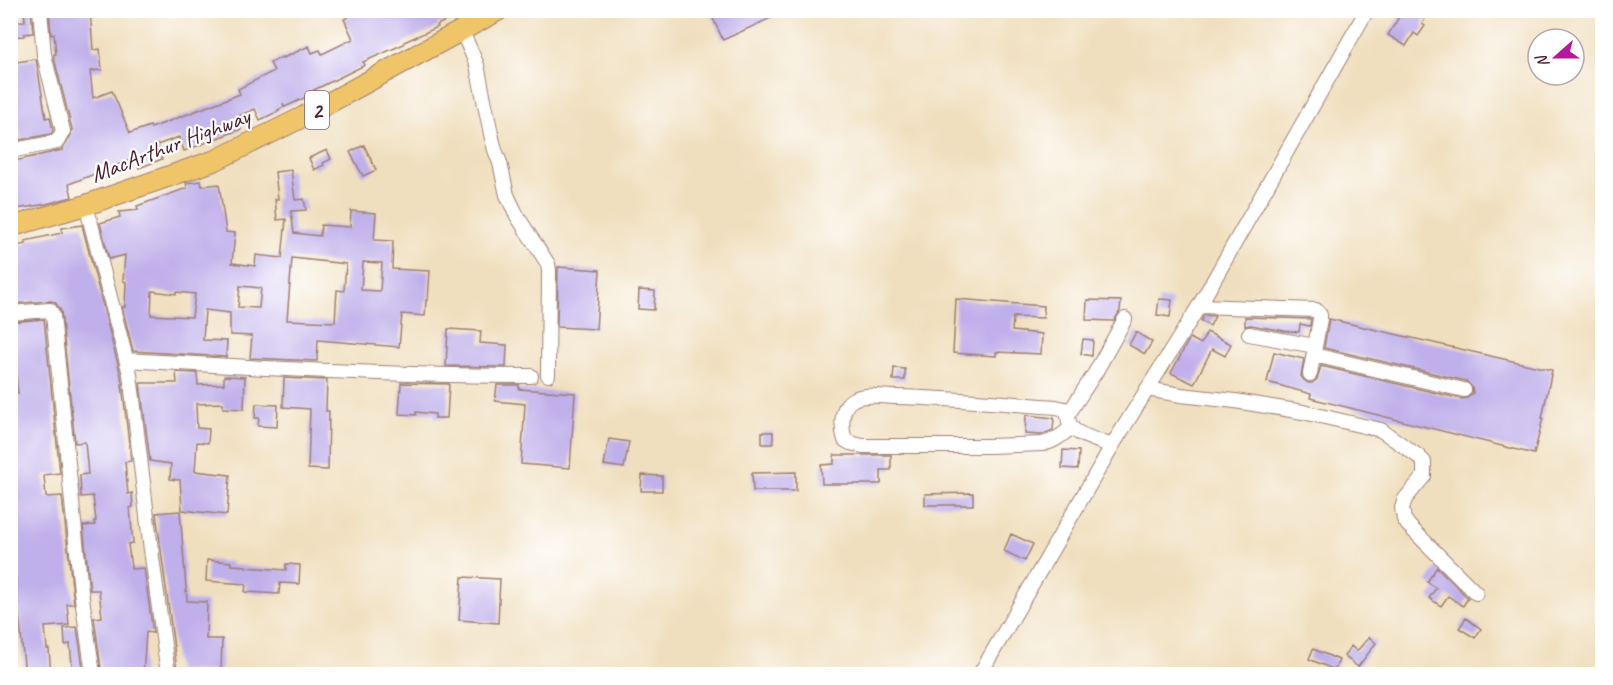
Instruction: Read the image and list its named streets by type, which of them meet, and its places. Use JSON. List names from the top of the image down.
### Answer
{
  "streets": {
    "highway": ["2", "MacArthur Highway"]
  },
  "north": "left"
}
